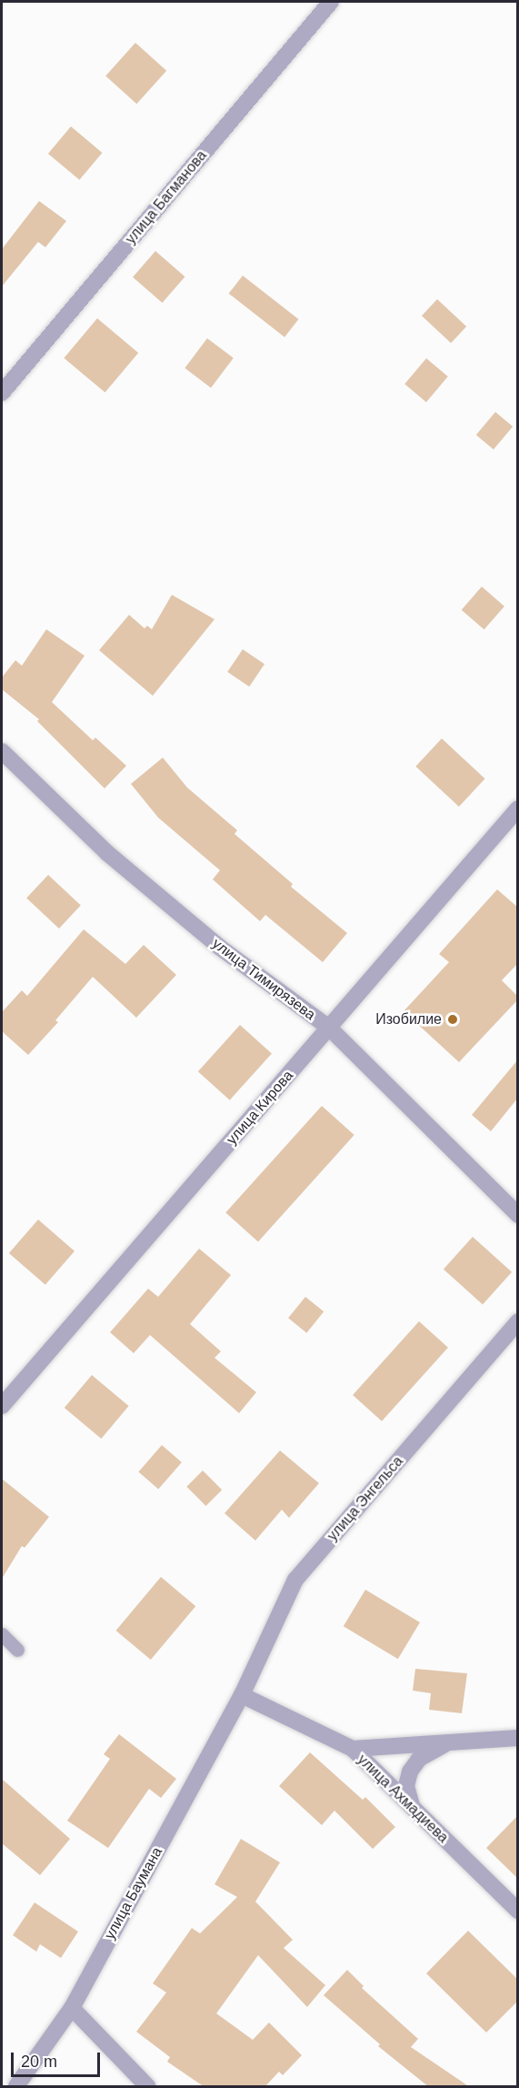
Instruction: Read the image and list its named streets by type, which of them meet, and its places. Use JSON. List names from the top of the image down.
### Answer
{
  "streets": {
    "street": [
      "улица Багманова",
      "улица Тимирязева",
      "улица Кирова",
      "улица Энгельса",
      "улица Ахмадиева",
      "улица Баумана"
    ]
  },
  "crossings": [
    ["улица Тимирязева", "улица Кирова"],
    ["улица Энгельса", "улица Ахмадиева"],
    ["улица Энгельса", "улица Баумана"],
    ["улица Ахмадиева", "улица Баумана"]
  ],
  "places": ["Изобилие"],
  "scale_bar": "20 m"
}
